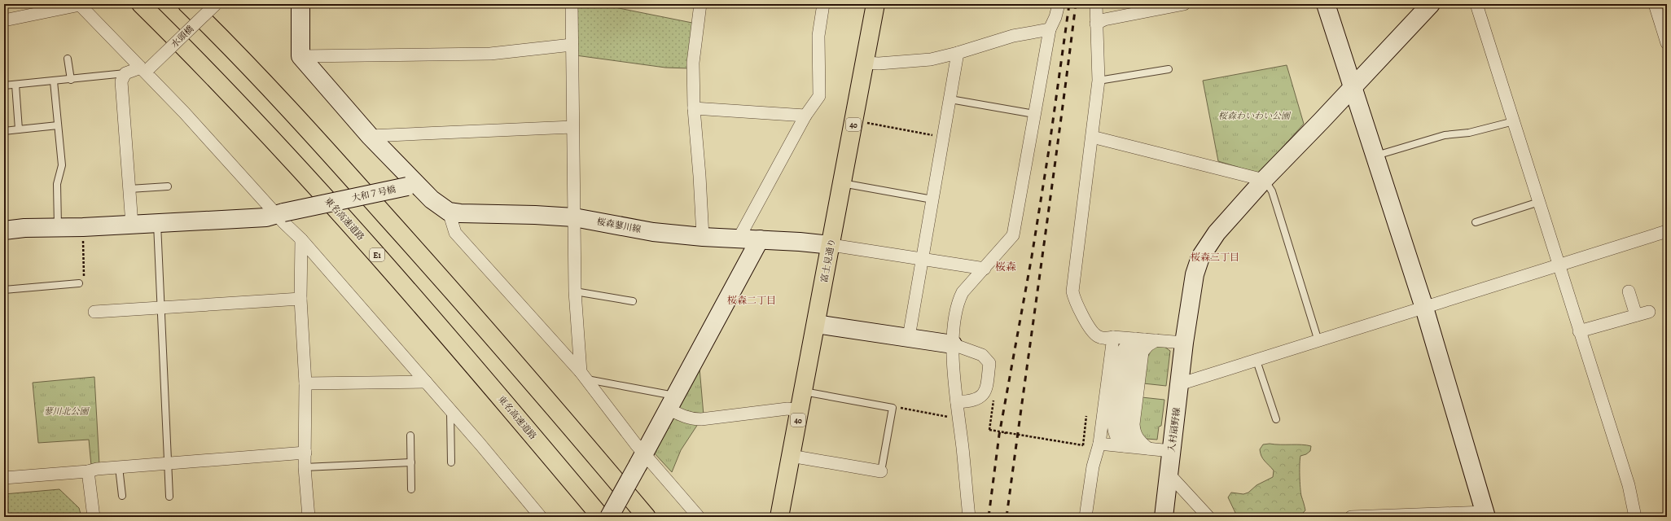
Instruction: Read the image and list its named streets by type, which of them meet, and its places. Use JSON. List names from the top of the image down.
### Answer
{
  "streets": {
    "main road": [
      "40",
      "東名高速道路",
      "E1",
      "富士見通り"
    ],
    "street": [
      "水頭橋",
      "大和７号橋",
      "桜森蓼川線",
      "入村扇野線"
    ]
  },
  "crossings": [
    ["大和７号橋", "桜森蓼川線"],
    ["桜森蓼川線", "富士見通り"]
  ],
  "districts": ["桜森三丁目", "桜森", "桜森二丁目"],
  "parks": ["桜森わいわい公園", "蓼川北公園"]
}
